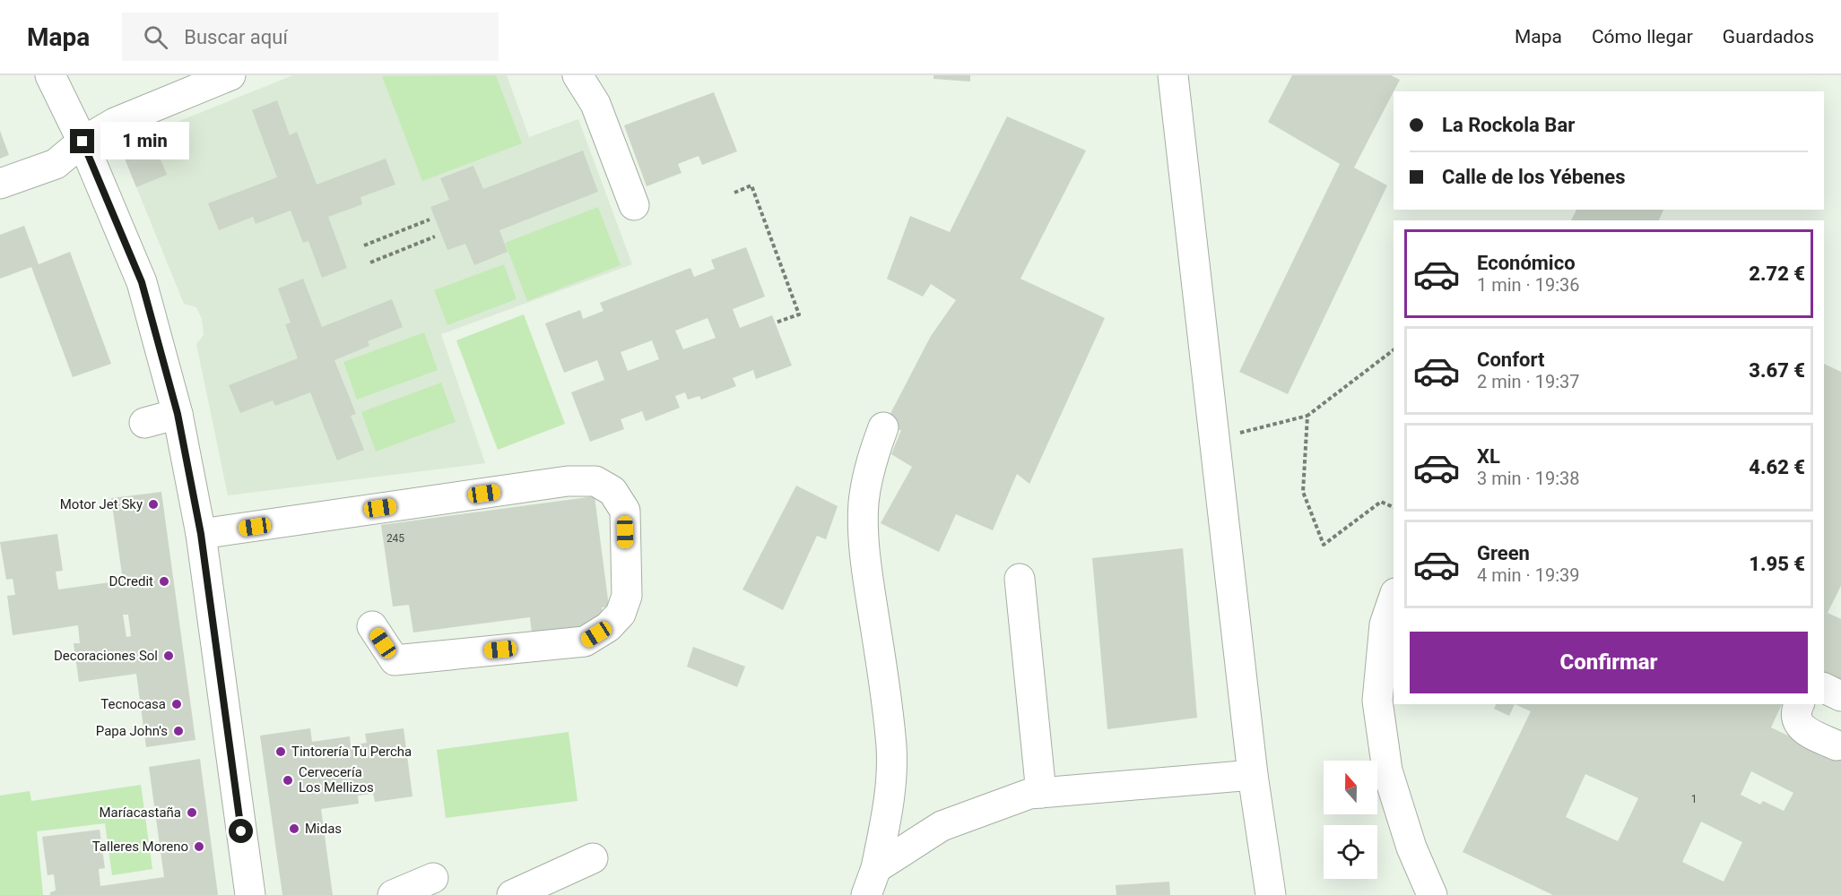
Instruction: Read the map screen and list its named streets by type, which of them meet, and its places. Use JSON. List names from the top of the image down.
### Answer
{
  "places": [
    "Motor Jet Sky",
    "DCredit",
    "Decoraciones Sol",
    "Tecnocasa",
    "Papa John's",
    "Tintorería Tu Percha",
    "Cervecería Los Mellizos",
    "Maríacastaña",
    "Midas",
    "Talleres Moreno"
  ],
  "house_numbers": ["245", "1"],
  "north": "top",
  "page": {
    "header": "Mapa",
    "search": "Buscar aquí",
    "nav": ["Mapa", "Cómo llegar", "Guardados"],
    "banner": ["La Rockola Bar", "Calle de los Yébenes"],
    "bubble": "1 min",
    "list": [
      {
        "name": "Económico",
        "note": "1 min · 19:36",
        "value": "2.72 €"
      },
      {
        "name": "Confort",
        "note": "2 min · 19:37",
        "value": "3.67 €"
      },
      {
        "name": "XL",
        "note": "3 min · 19:38",
        "value": "4.62 €"
      },
      {
        "name": "Green",
        "note": "4 min · 19:39",
        "value": "1.95 €"
      }
    ],
    "buttons": "Confirmar"
  }
}
